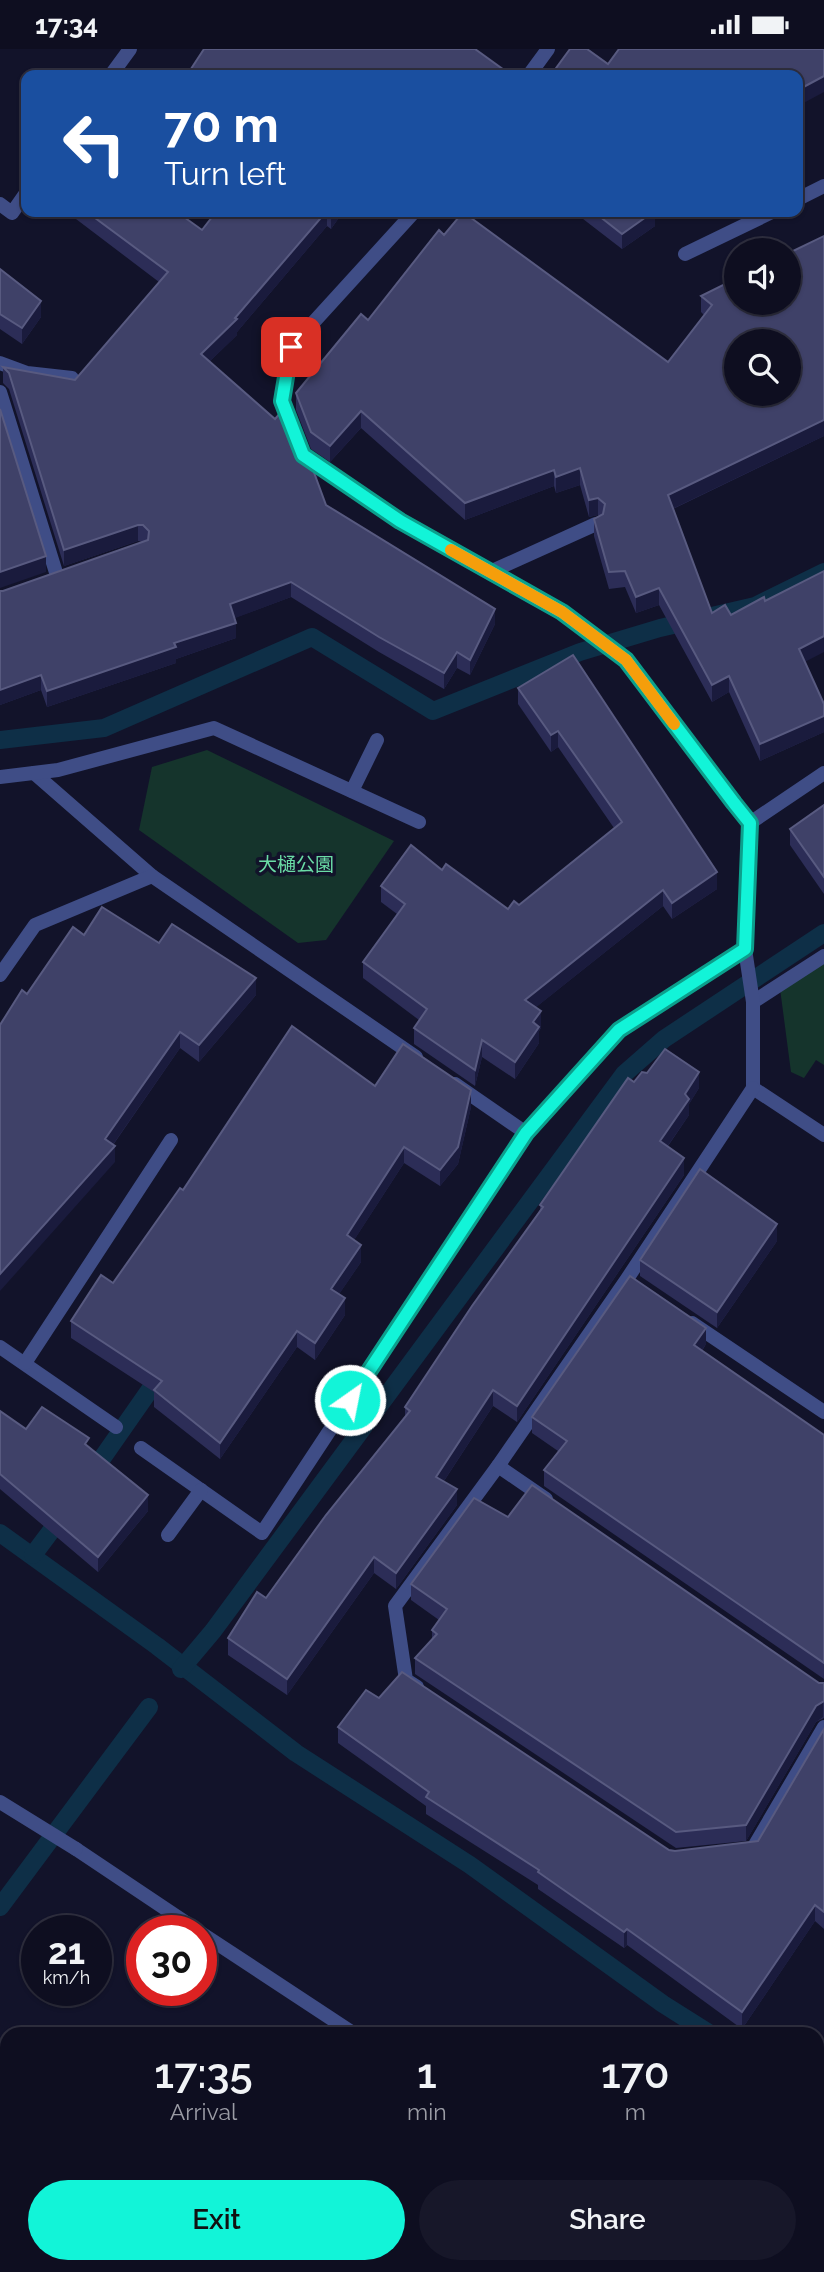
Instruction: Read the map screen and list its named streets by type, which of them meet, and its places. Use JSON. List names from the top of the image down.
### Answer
{
  "parks": ["大樋公園"],
  "page": {
    "status": "17:34",
    "turn": ["70 m", "Turn left"],
    "speed": "21 km/h",
    "limit": "30",
    "eta": [
      "17:35",
      "Arrival",
      "1",
      "min",
      "170",
      "m"
    ],
    "buttons": ["Exit", "Share"]
  }
}
